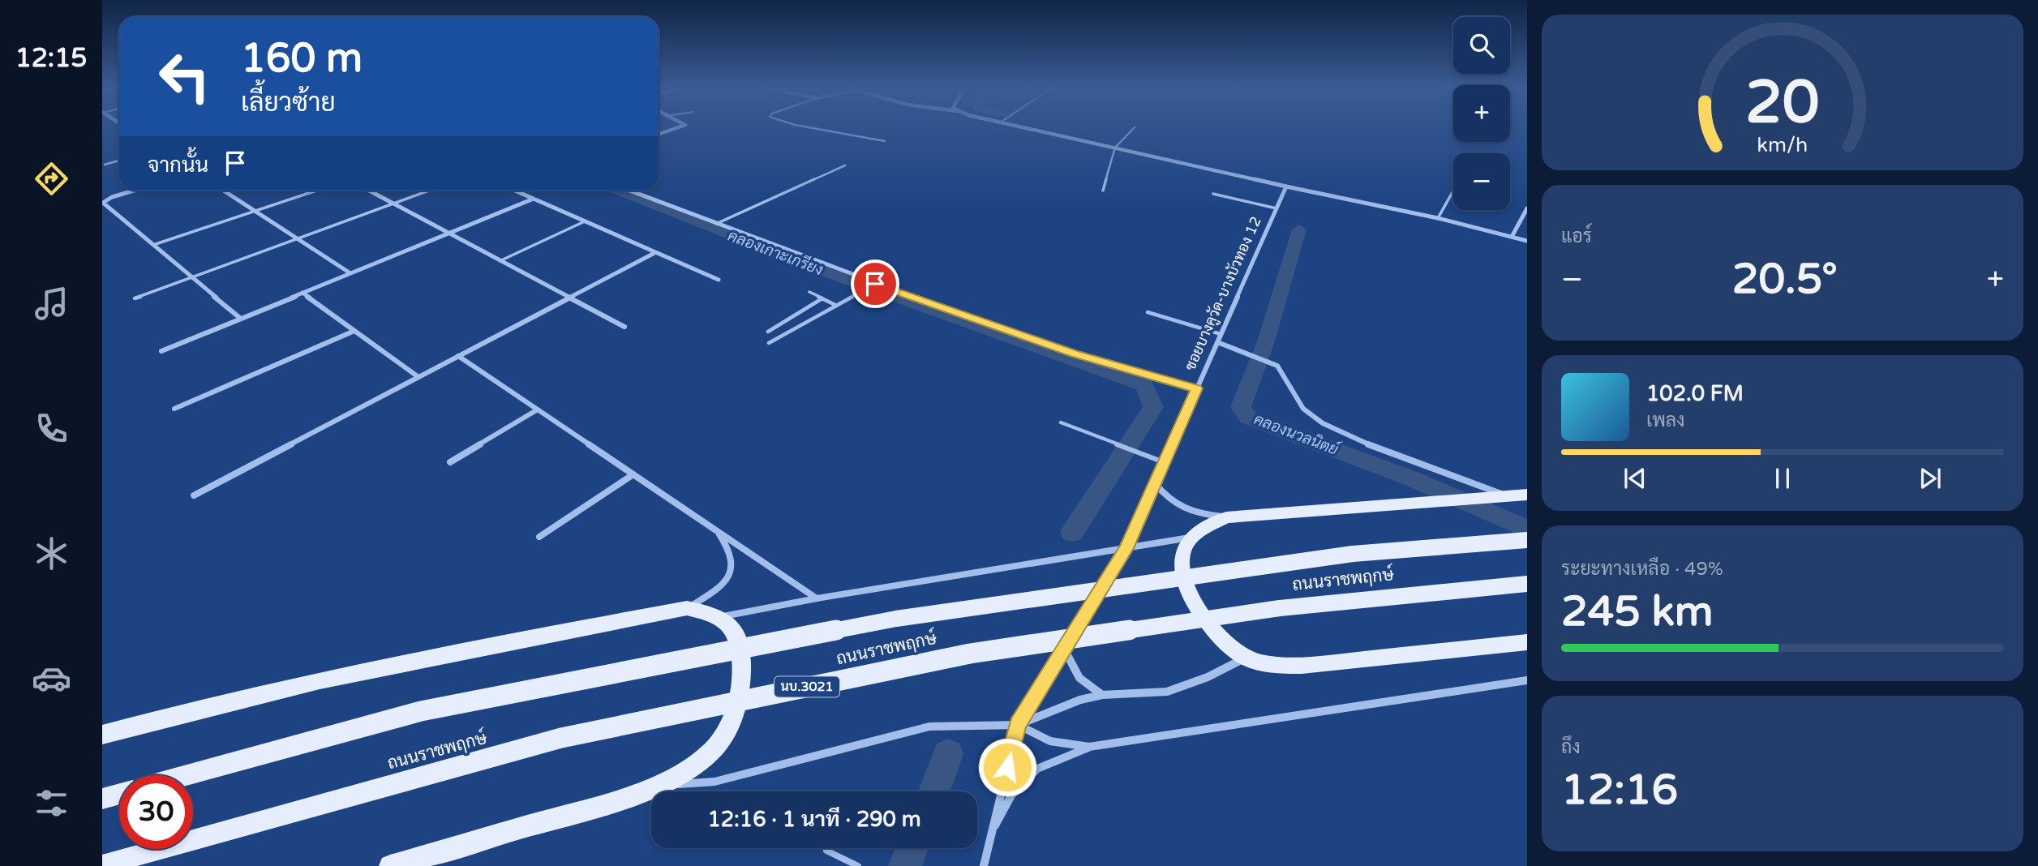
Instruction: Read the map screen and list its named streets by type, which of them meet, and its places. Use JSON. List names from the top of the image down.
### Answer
{
  "streets": {
    "main road": ["ถนนราชพฤกษ์", "นบ.3021"],
    "street": ["ซอยบางคูวัด-บางบัวทอง 12"]
  },
  "water": ["คลองเกาะเกรียง", "คลองนวลนิตย์"],
  "page": {
    "tabs": "12:15",
    "map_buttons": ["+", "−"],
    "turn": ["160 m", "เลี้ยวซ้าย"],
    "then": "จากนั้น",
    "tile": [
      "แอร์",
      ["ระยะทางเหลือ · 49%", "245 km"],
      ["ถึง", "12:16"]
    ],
    "heat": ["−", "20.5°", "+"],
    "song": ["102.0 FM", "เพลง"],
    "limit": "30",
    "trip": "12:16 · 1 นาที · 290 m",
    "gauge": ["20", "km/h"]
  }
}
